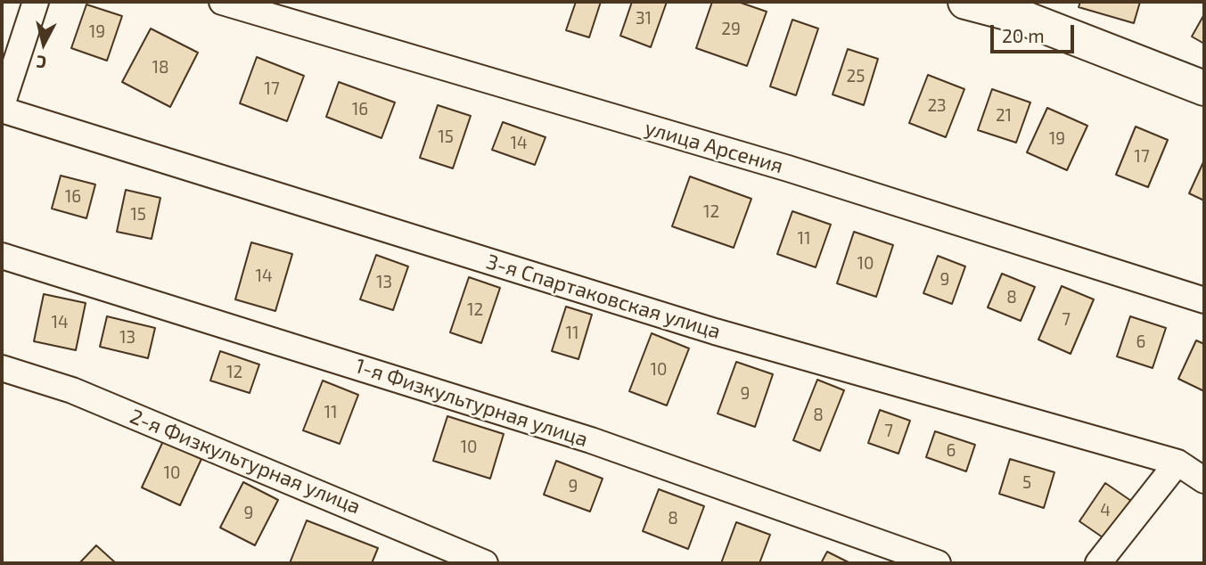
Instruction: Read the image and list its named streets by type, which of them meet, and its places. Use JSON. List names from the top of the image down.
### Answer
{
  "streets": {
    "street": [
      "улица Арсения",
      "3-я Спартаковская улица",
      "1-я Физкультурная улица",
      "2-я Физкультурная улица"
    ]
  },
  "house_numbers": [
    "31",
    "29",
    "19",
    "18",
    "25",
    "17",
    "23",
    "16",
    "21",
    "15",
    "19",
    "14",
    "17",
    "16",
    "12",
    "15",
    "11",
    "10",
    "14",
    "9",
    "13",
    "8",
    "12",
    "7",
    "14",
    "11",
    "13",
    "6",
    "10",
    "12",
    "9",
    "11",
    "8",
    "7",
    "10",
    "6",
    "10",
    "5",
    "9",
    "4",
    "9",
    "8"
  ],
  "scale_bar": "20 m",
  "north": "bottom"
}
